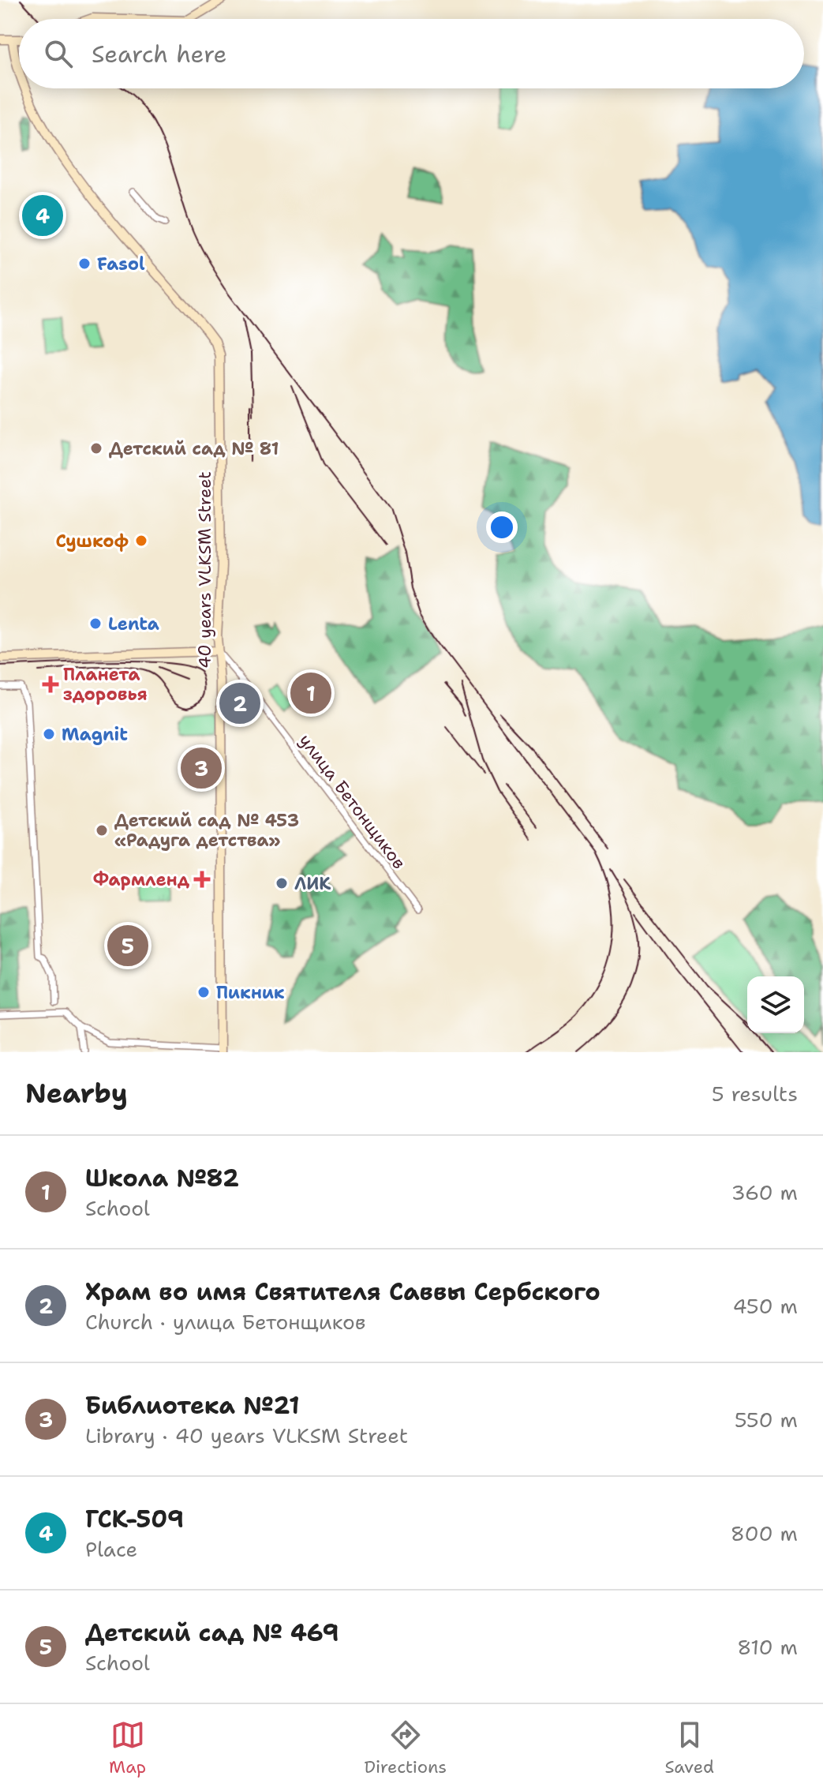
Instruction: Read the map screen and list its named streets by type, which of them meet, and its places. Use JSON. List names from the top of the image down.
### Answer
{
  "streets": {
    "main road": ["40 years VLKSM Street"],
    "street": ["улица Бетонщиков"]
  },
  "crossings": [
    ["40 years VLKSM Street", "улица Бетонщиков"]
  ],
  "places": {
    "other": [
      "Fasol",
      "Детский сад № 81",
      "Сушкоф",
      "Lenta",
      "Magnit",
      "Детский сад № 453 «Радуга детства»",
      "ЛИК",
      "Пикник"
    ],
    "health": ["Планета здоровья", "Фармленд"]
  },
  "page": {
    "search": "Search here",
    "pins": [
      "4",
      "1",
      "2",
      "3",
      "5"
    ],
    "heading": ["Nearby", "5 results"],
    "list": [
      {
        "mark": "1",
        "name": "Школа №82",
        "note": "School",
        "value": "360 m"
      },
      {
        "mark": "2",
        "name": "Храм во имя Святителя Саввы Сербского",
        "note": "Church · улица Бетонщиков",
        "value": "450 m"
      },
      {
        "mark": "3",
        "name": "Библиотека №21",
        "note": "Library · 40 years VLKSM Street",
        "value": "550 m"
      },
      {
        "mark": "4",
        "name": "ГСК-509",
        "note": "Place",
        "value": "800 m"
      },
      {
        "mark": "5",
        "name": "Детский сад № 469",
        "note": "School",
        "value": "810 m"
      }
    ],
    "nav": ["Map", "Directions", "Saved"]
  }
}
